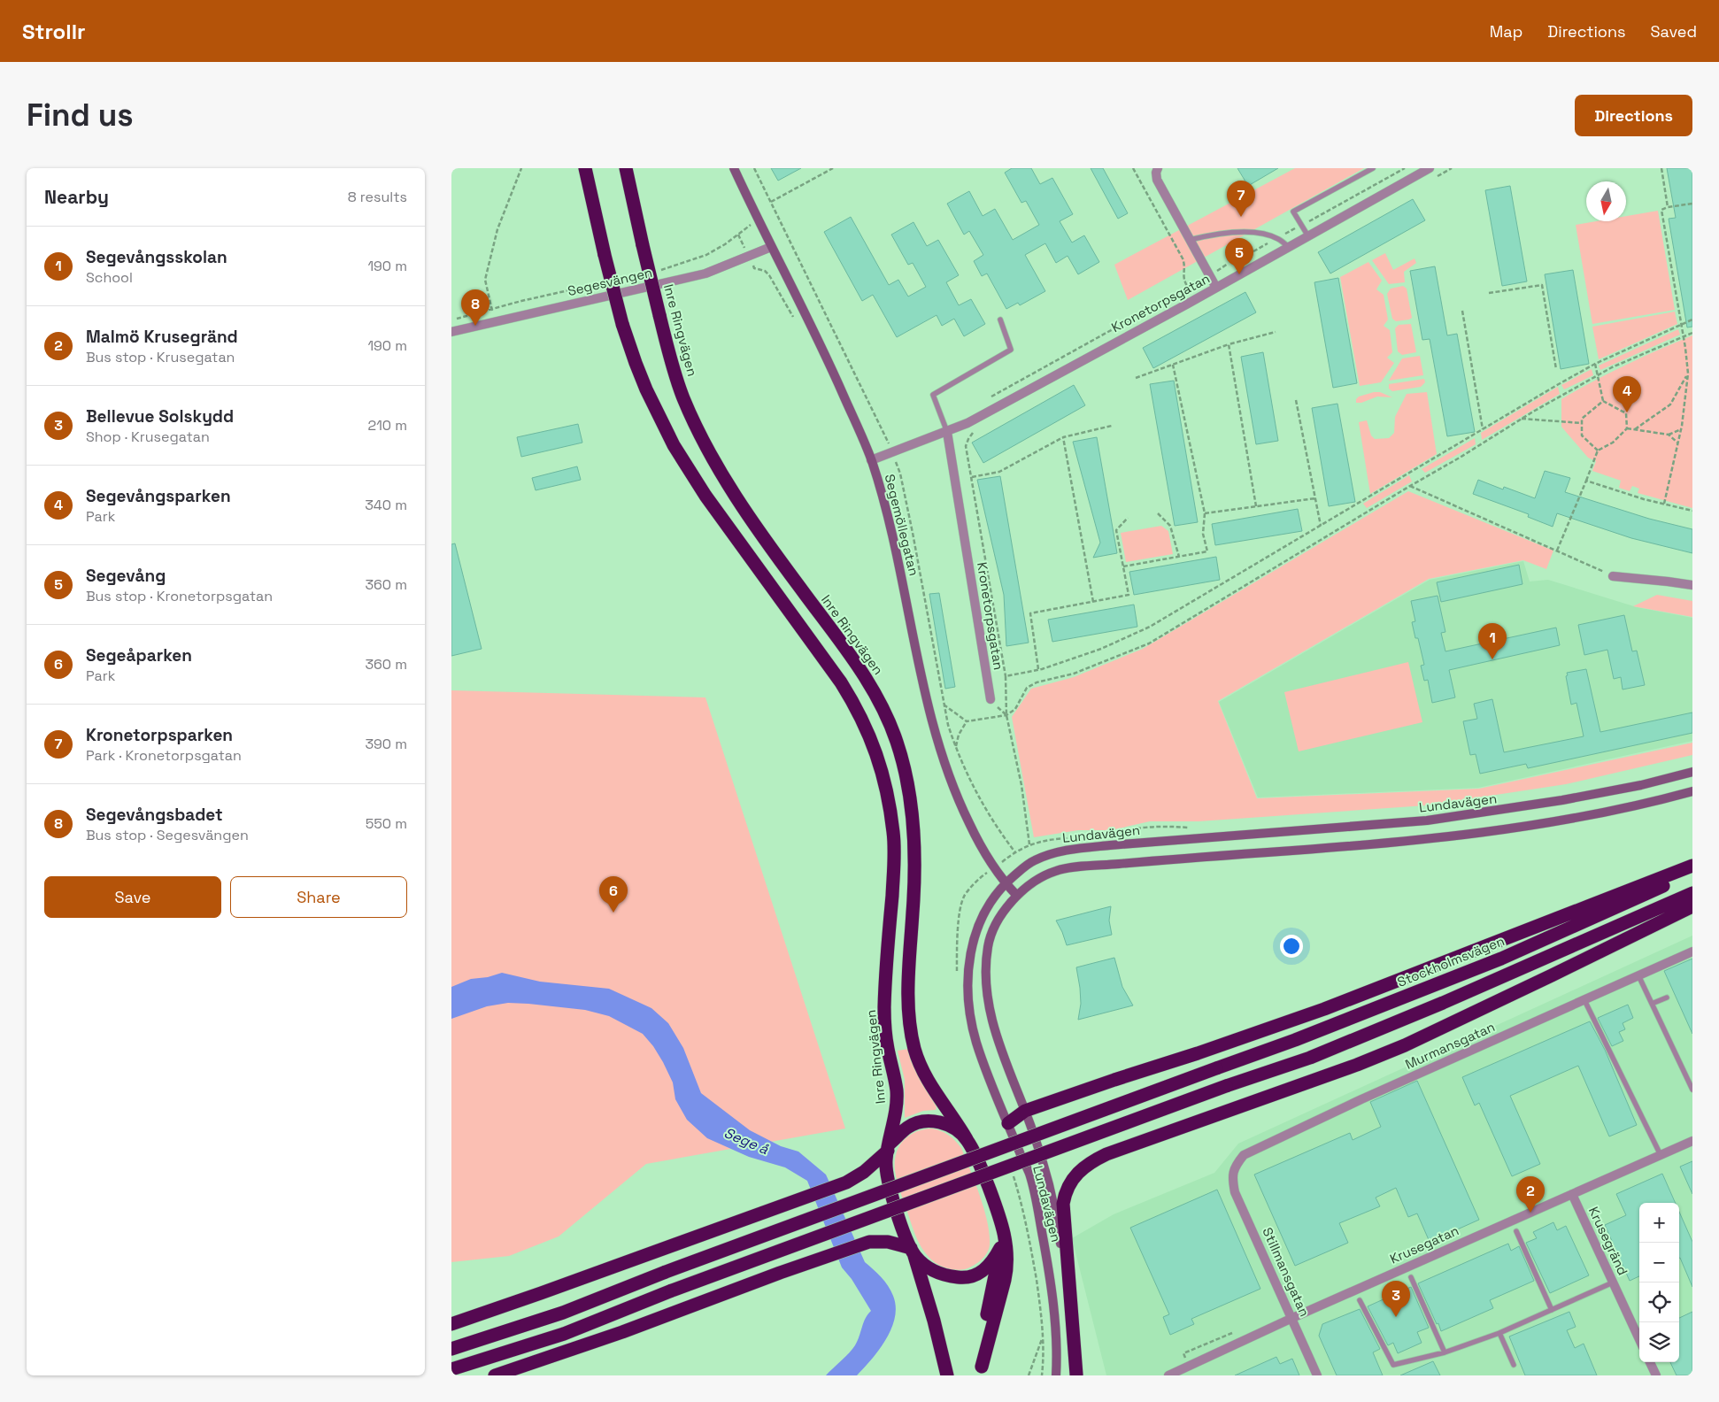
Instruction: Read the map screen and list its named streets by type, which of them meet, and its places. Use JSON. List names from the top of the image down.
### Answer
{
  "streets": {
    "highway": ["Inre Ringvägen", "Stockholmsvägen"],
    "main road": ["Segemöllegatan", "Lundavägen"],
    "street": [
      "Segesvängen",
      "Kronetorpsgatan",
      "Murmansgatan",
      "Krusegränd",
      "Krusegatan",
      "Stillmansgatan"
    ]
  },
  "crossings": [
    ["Segesvängen", "Segemöllegatan"],
    ["Kronetorpsgatan", "Segemöllegatan"],
    ["Segemöllegatan", "Lundavägen"],
    ["Murmansgatan", "Stillmansgatan"],
    ["Krusegränd", "Krusegatan"],
    ["Krusegatan", "Stillmansgatan"]
  ],
  "water": ["Sege å"],
  "north": "bottom",
  "page": {
    "header": "Strollr",
    "nav": ["Map", "Directions", "Saved"],
    "buttons": [
      "Directions",
      ["Save", "Share"]
    ],
    "title": "Find us",
    "heading": ["Nearby", "8 results"],
    "pins": [
      "7",
      "5",
      "8",
      "4",
      "1",
      "6",
      "2",
      "3"
    ],
    "list": [
      {
        "mark": "1",
        "name": "Segevångsskolan",
        "note": "School",
        "value": "190 m"
      },
      {
        "mark": "2",
        "name": "Malmö Krusegränd",
        "note": "Bus stop · Krusegatan",
        "value": "190 m"
      },
      {
        "mark": "3",
        "name": "Bellevue Solskydd",
        "note": "Shop · Krusegatan",
        "value": "210 m"
      },
      {
        "mark": "4",
        "name": "Segevångsparken",
        "note": "Park",
        "value": "340 m"
      },
      {
        "mark": "5",
        "name": "Segevång",
        "note": "Bus stop · Kronetorpsgatan",
        "value": "360 m"
      },
      {
        "mark": "6",
        "name": "Segeåparken",
        "note": "Park",
        "value": "360 m"
      },
      {
        "mark": "7",
        "name": "Kronetorpsparken",
        "note": "Park · Kronetorpsgatan",
        "value": "390 m"
      },
      {
        "mark": "8",
        "name": "Segevångsbadet",
        "note": "Bus stop · Segesvängen",
        "value": "550 m"
      }
    ],
    "map_buttons": ["+", "−"]
  }
}
